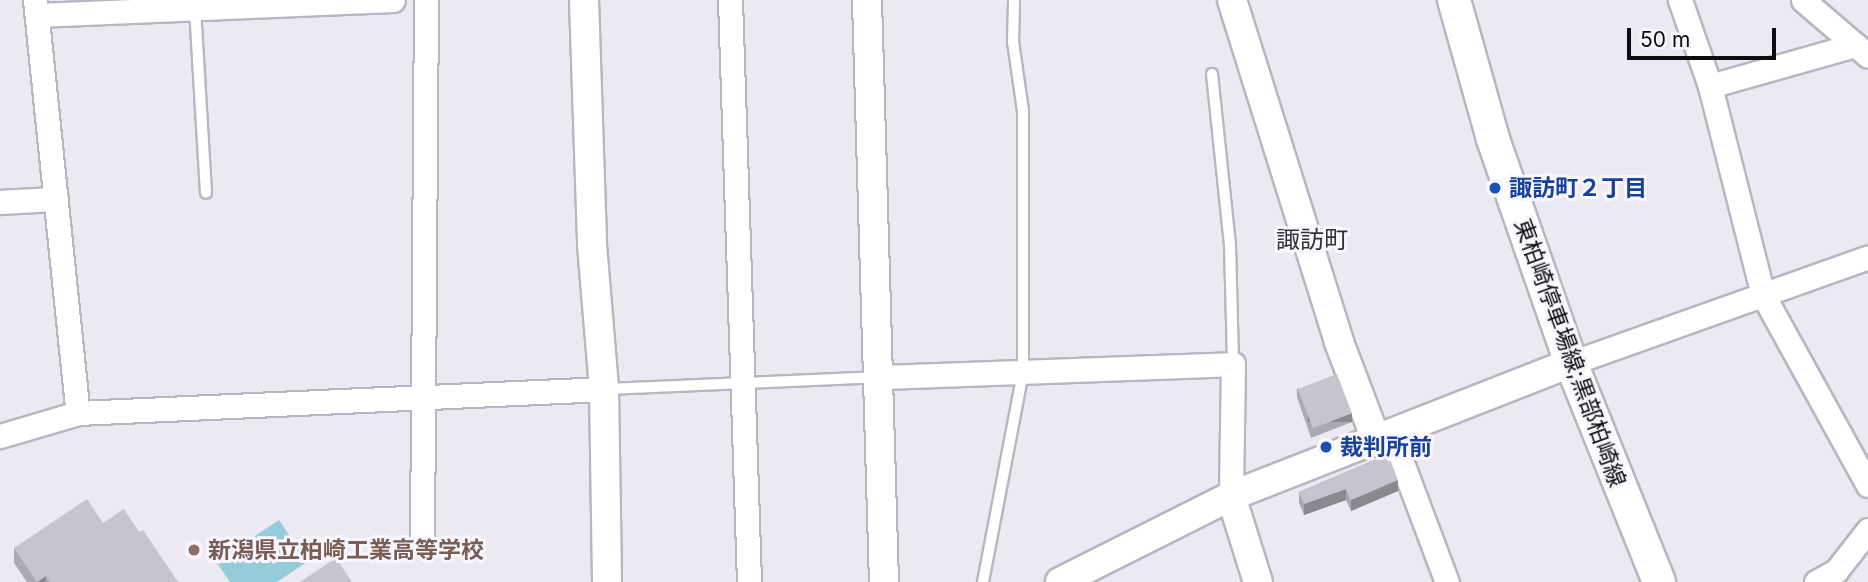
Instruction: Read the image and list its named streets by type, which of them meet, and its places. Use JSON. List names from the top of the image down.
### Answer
{
  "streets": {
    "main road": ["東柏崎停車場線;黒部柏崎線"]
  },
  "districts": ["諏訪町"],
  "places": ["諏訪町２丁目", "裁判所前", "新潟県立柏崎工業高等学校"],
  "scale_bar": "50 m"
}
